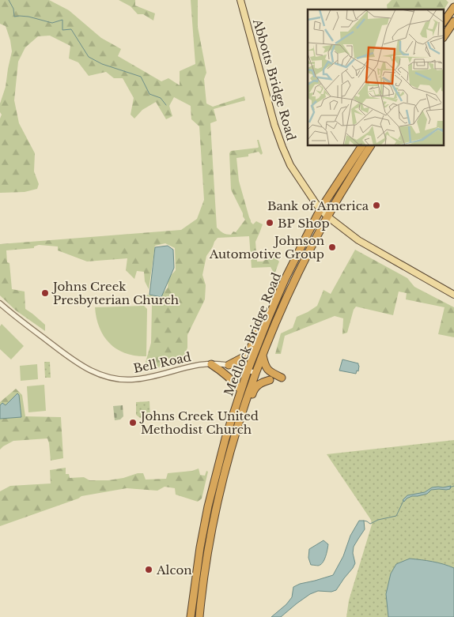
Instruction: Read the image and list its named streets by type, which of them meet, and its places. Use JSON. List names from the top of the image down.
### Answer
{
  "streets": {
    "highway": ["Medlock Bridge Road"],
    "main road": ["Abbotts Bridge Road"],
    "street": ["Bell Road"]
  },
  "crossings": [
    ["Abbotts Bridge Road", "Medlock Bridge Road"],
    ["Medlock Bridge Road", "Bell Road"]
  ],
  "places": [
    "Bank of America",
    "BP Shop",
    "Johnson Automotive Group",
    "Johns Creek Presbyterian Church",
    "Johns Creek United Methodist Church",
    "Alcon"
  ]
}
